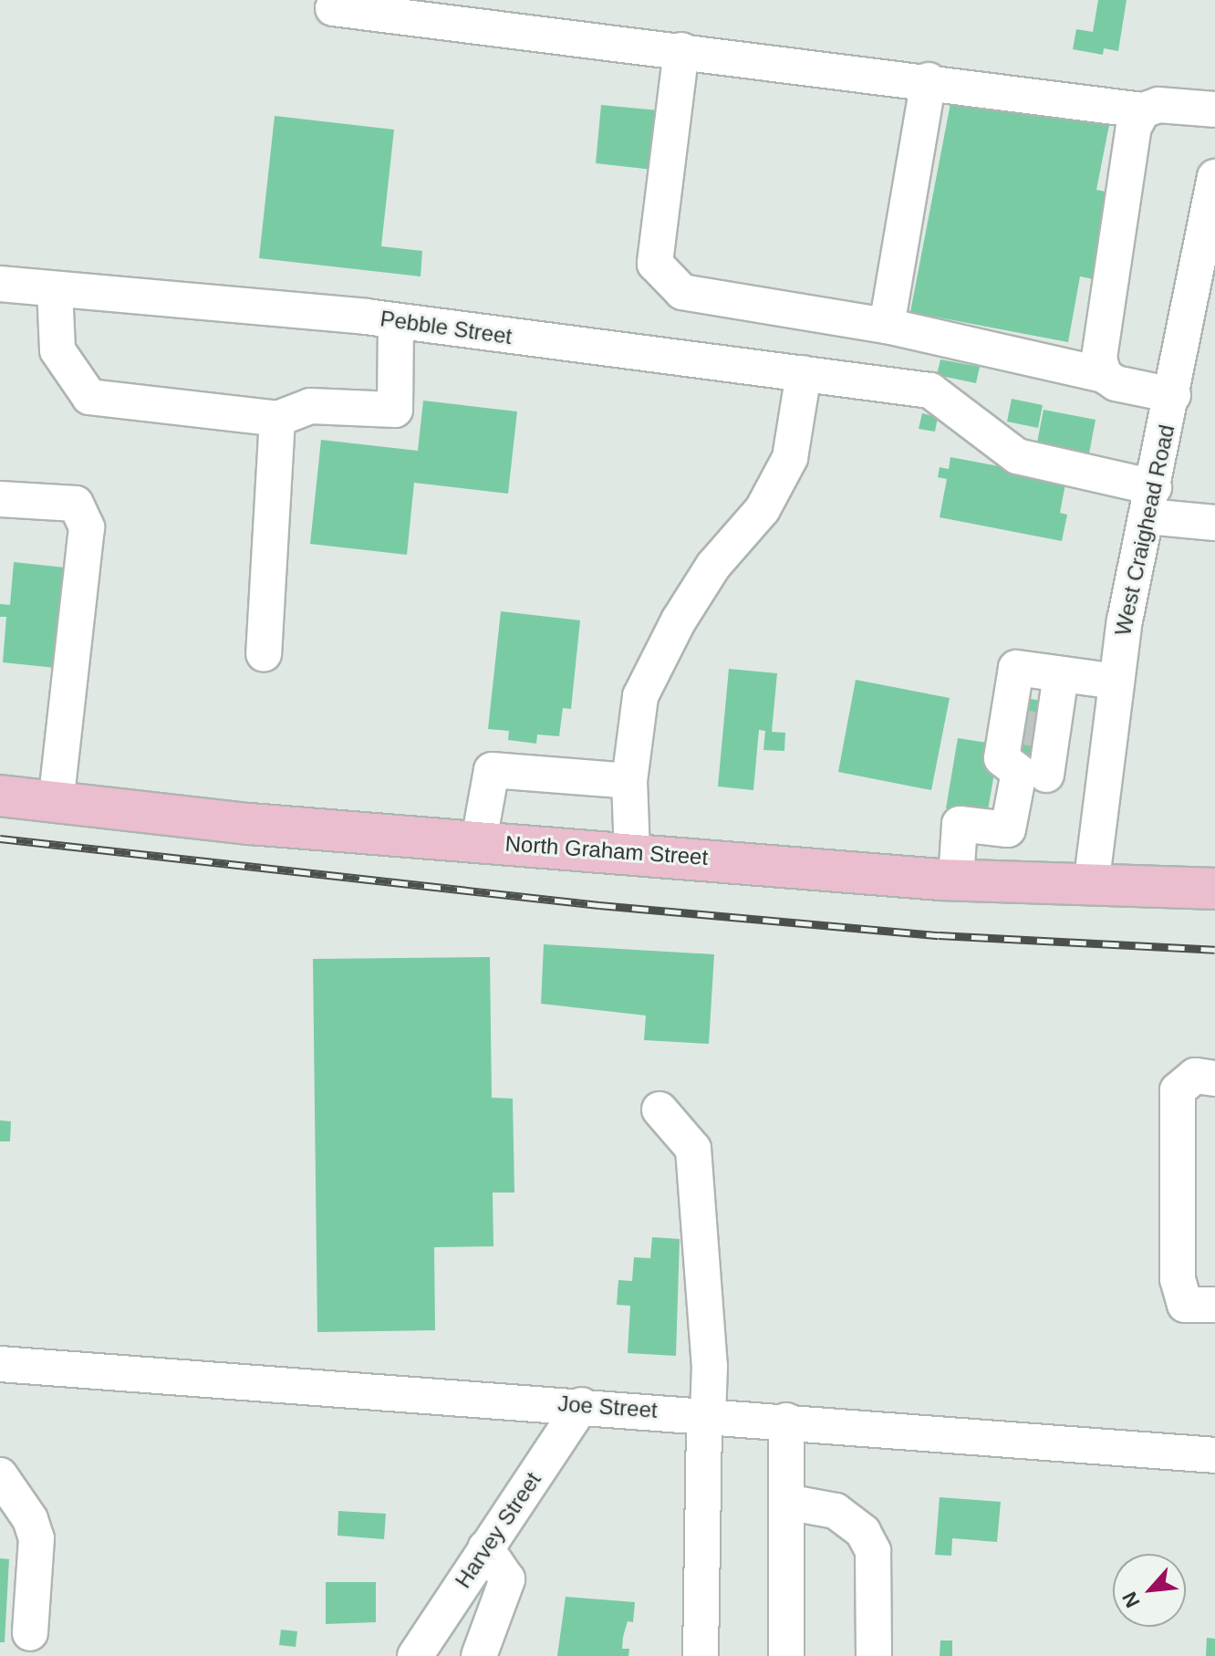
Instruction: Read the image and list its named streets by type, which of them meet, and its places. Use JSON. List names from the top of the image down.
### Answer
{
  "streets": {
    "main road": ["North Graham Street"],
    "street": [
      "Pebble Street",
      "West Craighead Road",
      "Joe Street",
      "Harvey Street"
    ]
  },
  "crossings": [
    ["Pebble Street", "West Craighead Road"],
    ["West Craighead Road", "North Graham Street"],
    ["Joe Street", "Harvey Street"]
  ],
  "north": "bottom left"
}
